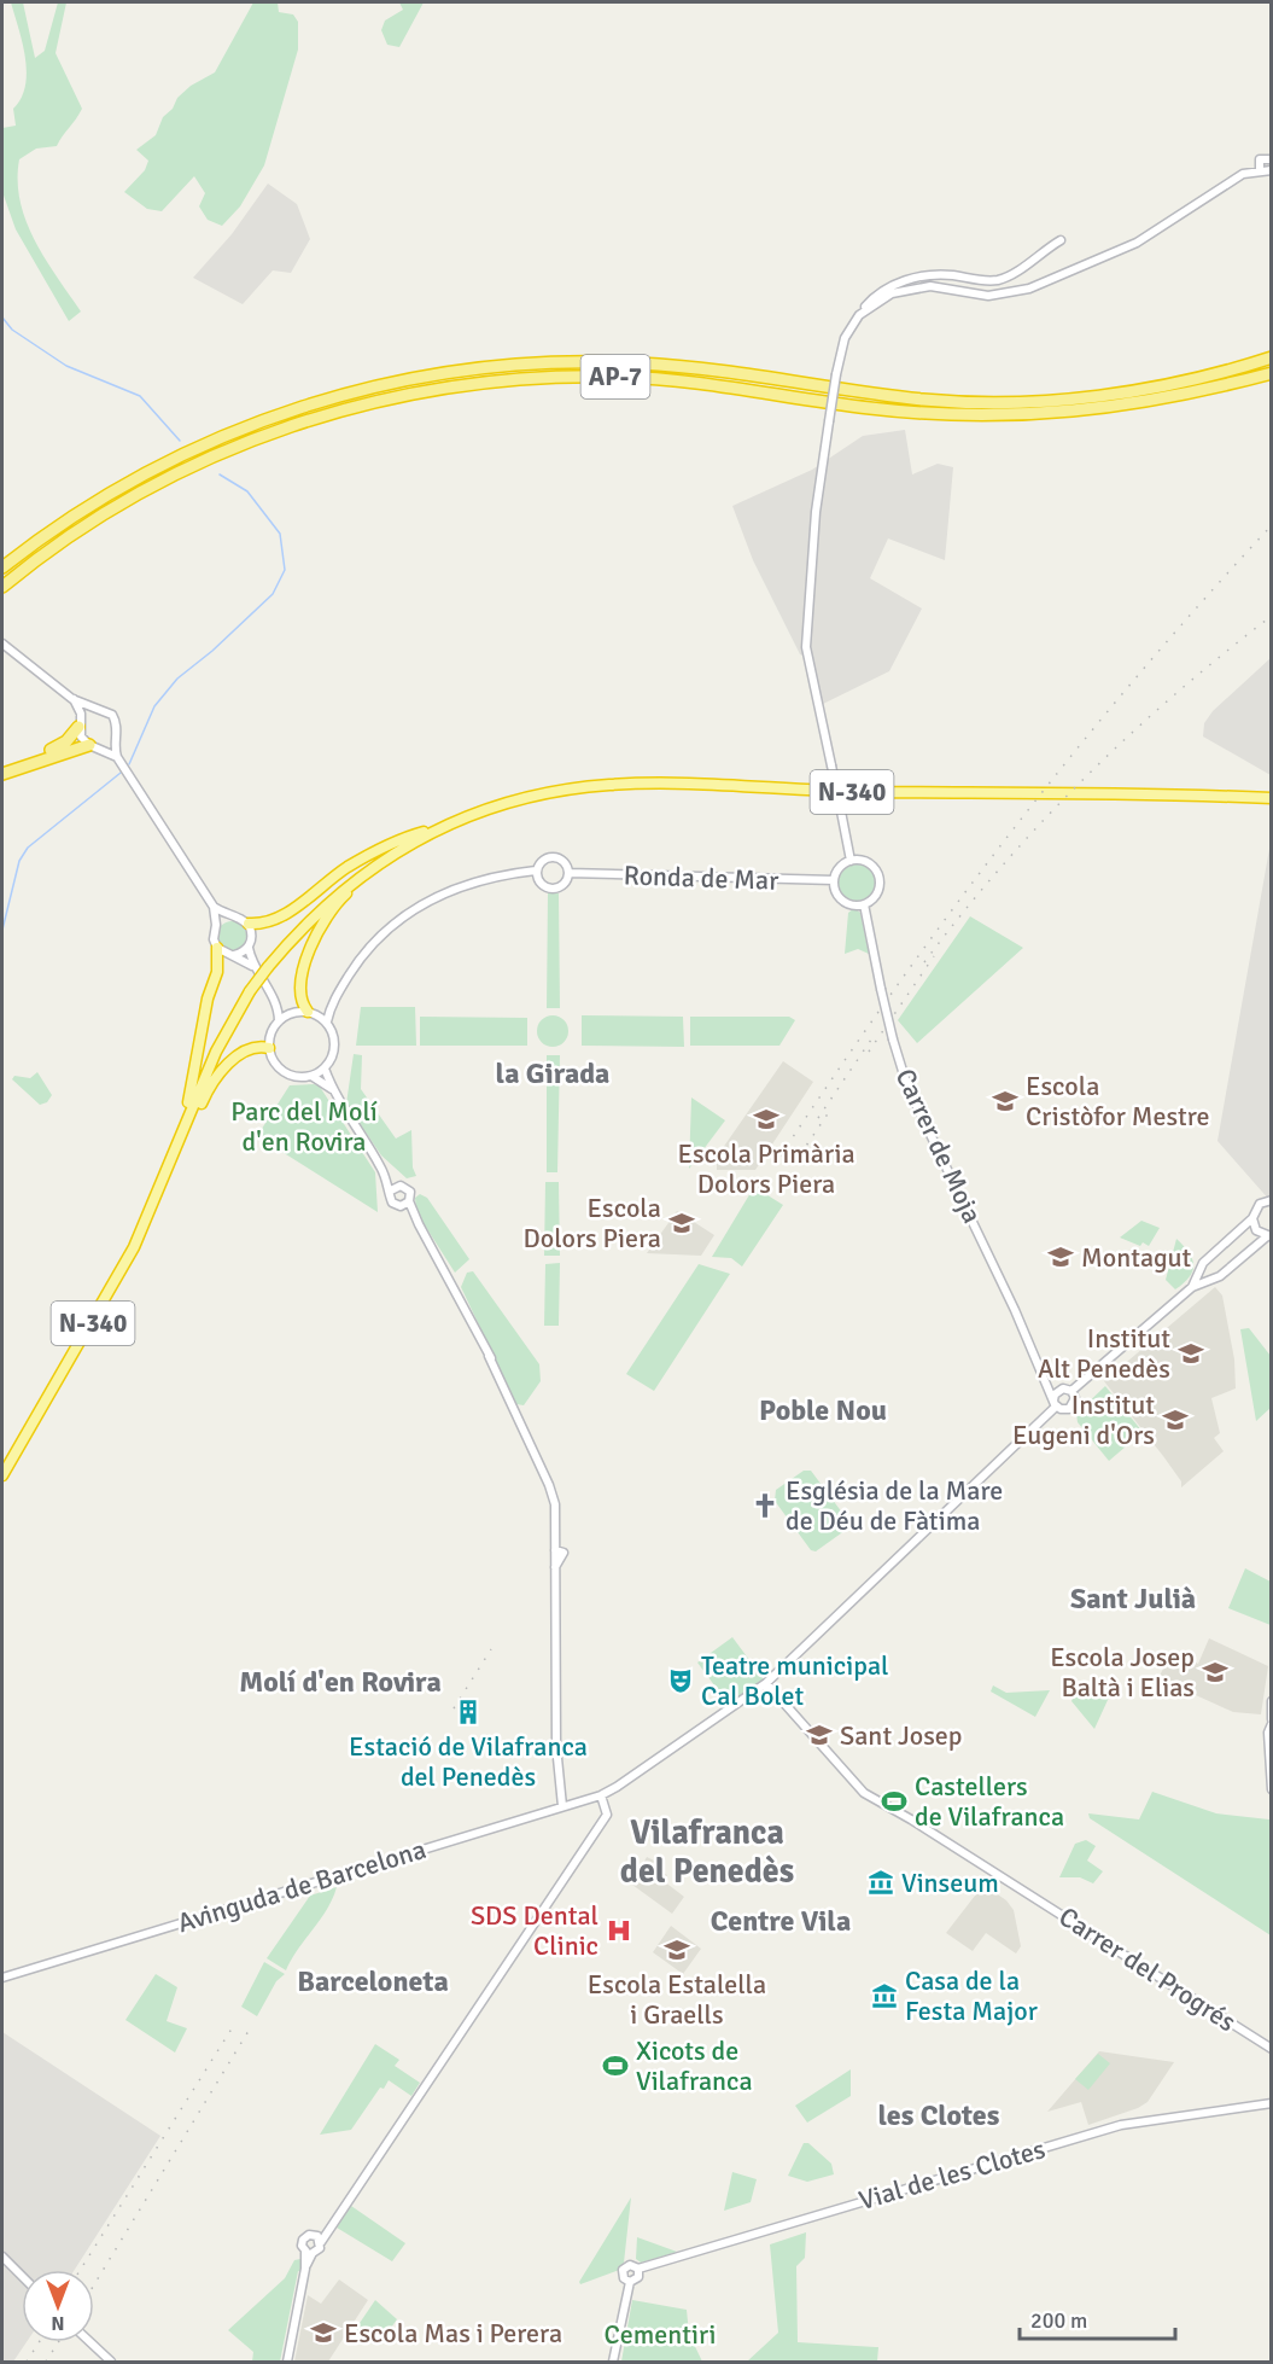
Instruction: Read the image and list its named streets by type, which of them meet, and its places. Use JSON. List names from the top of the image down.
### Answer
{
  "streets": {
    "highway": ["AP-7", "N-340"],
    "street": [
      "Ronda de Mar",
      "Carrer de Moja",
      "Avinguda de Barcelona",
      "Carrer del Progrés",
      "Vial de les Clotes"
    ]
  },
  "crossings": [
    ["Ronda de Mar", "Carrer de Moja"],
    ["Carrer de Moja", "Avinguda de Barcelona"],
    ["Avinguda de Barcelona", "Carrer del Progrés"]
  ],
  "districts": [
    "la Girada",
    "Poble Nou",
    "Sant Julià",
    "Molí d'en Rovira",
    "Vilafranca del Penedès",
    "Centre Vila",
    "Barceloneta",
    "les Clotes"
  ],
  "parks": ["Parc del Molí d'en Rovira", "Cementiri"],
  "places": {
    "school or university": [
      "Escola Cristòfor Mestre",
      "Escola Primària Dolors Piera",
      "Escola Dolors Piera",
      "Montagut",
      "Institut Alt Penedès",
      "Institut Eugeni d'Ors",
      "Escola Josep Baltà i Elias",
      "Sant Josep",
      "Escola Estalella i Graells",
      "Escola Mas i Perera"
    ],
    "church": ["Església de la Mare de Déu de Fàtima"],
    "theatre": ["Teatre municipal Cal Bolet"],
    "building": ["Estació de Vilafranca del Penedès"],
    "sports": ["Castellers de Vilafranca", "Xicots de Vilafranca"],
    "museum": ["Vinseum", "Casa de la Festa Major"],
    "hospital": ["SDS Dental Clinic"]
  },
  "scale_bar": "200 m",
  "north": "bottom"
}
